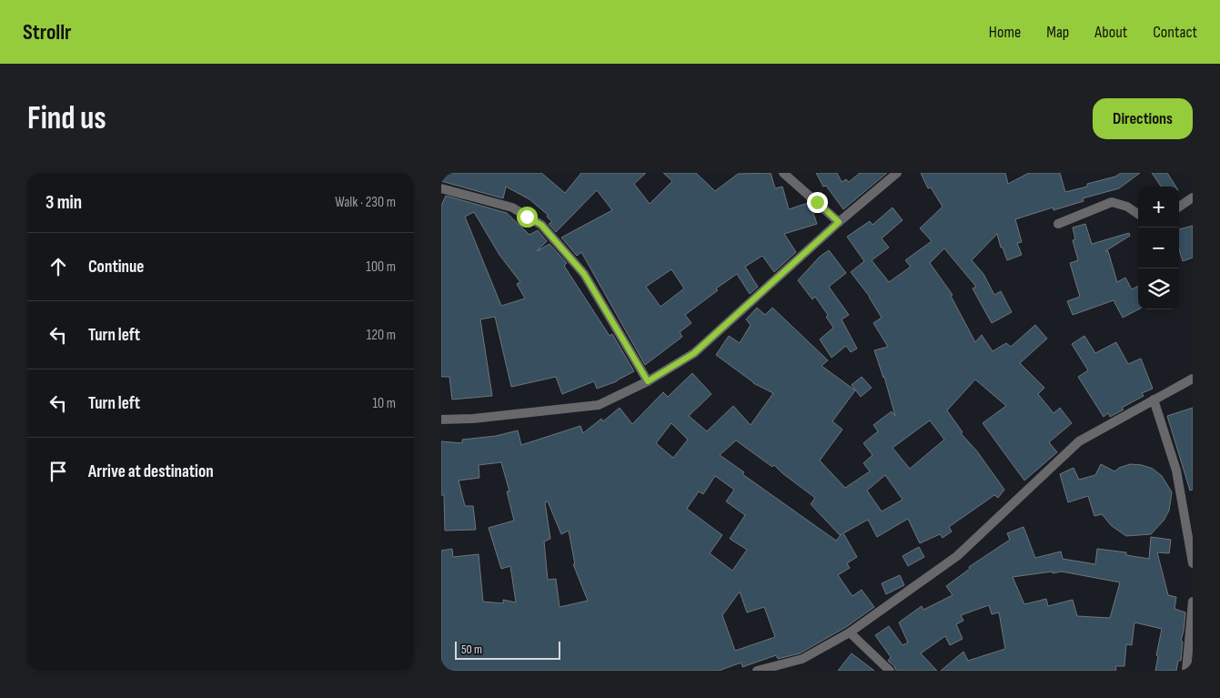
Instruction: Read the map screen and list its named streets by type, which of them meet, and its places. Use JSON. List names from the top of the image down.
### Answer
{
  "scale_bar": "50 m",
  "page": {
    "header": "Strollr",
    "nav": [
      "Home",
      "Map",
      "About",
      "Contact"
    ],
    "buttons": "Directions",
    "title": "Find us",
    "heading": ["3 min", "Walk · 230 m"],
    "map_buttons": ["+", "−"],
    "list": [
      ["Continue", "100 m"],
      ["Turn left", "120 m"],
      ["Turn left", "10 m"],
      "Arrive at destination"
    ],
    "scale": "50 m"
  }
}
